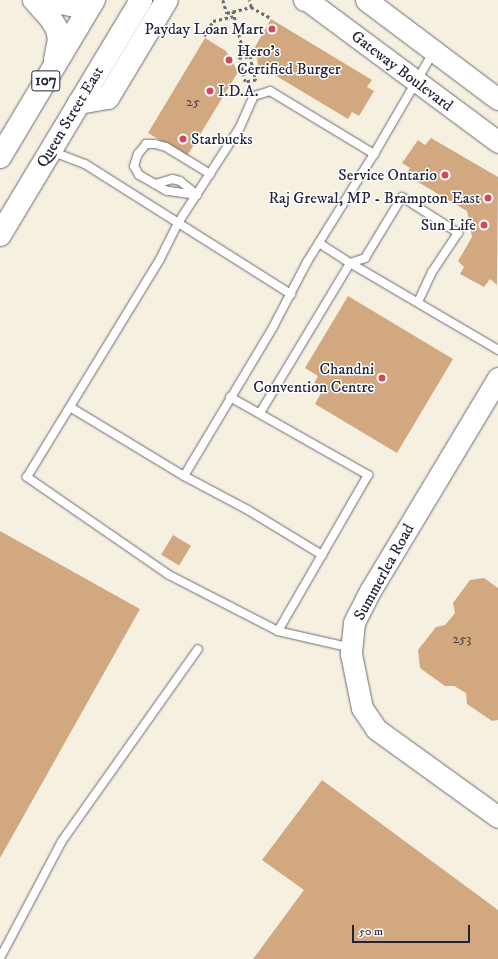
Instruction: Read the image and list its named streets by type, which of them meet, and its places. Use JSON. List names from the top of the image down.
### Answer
{
  "streets": {
    "main road": ["107", "Queen Street East"],
    "street": ["Gateway Boulevard", "Summerlea Road"]
  },
  "places": [
    "Payday Loan Mart",
    "Hero's Certified Burger",
    "I.D.A.",
    "Starbucks",
    "Service Ontario",
    "Raj Grewal, MP - Brampton East",
    "Sun Life",
    "Chandni Convention Centre"
  ],
  "house_numbers": ["25", "253"],
  "scale_bar": "50 m"
}
